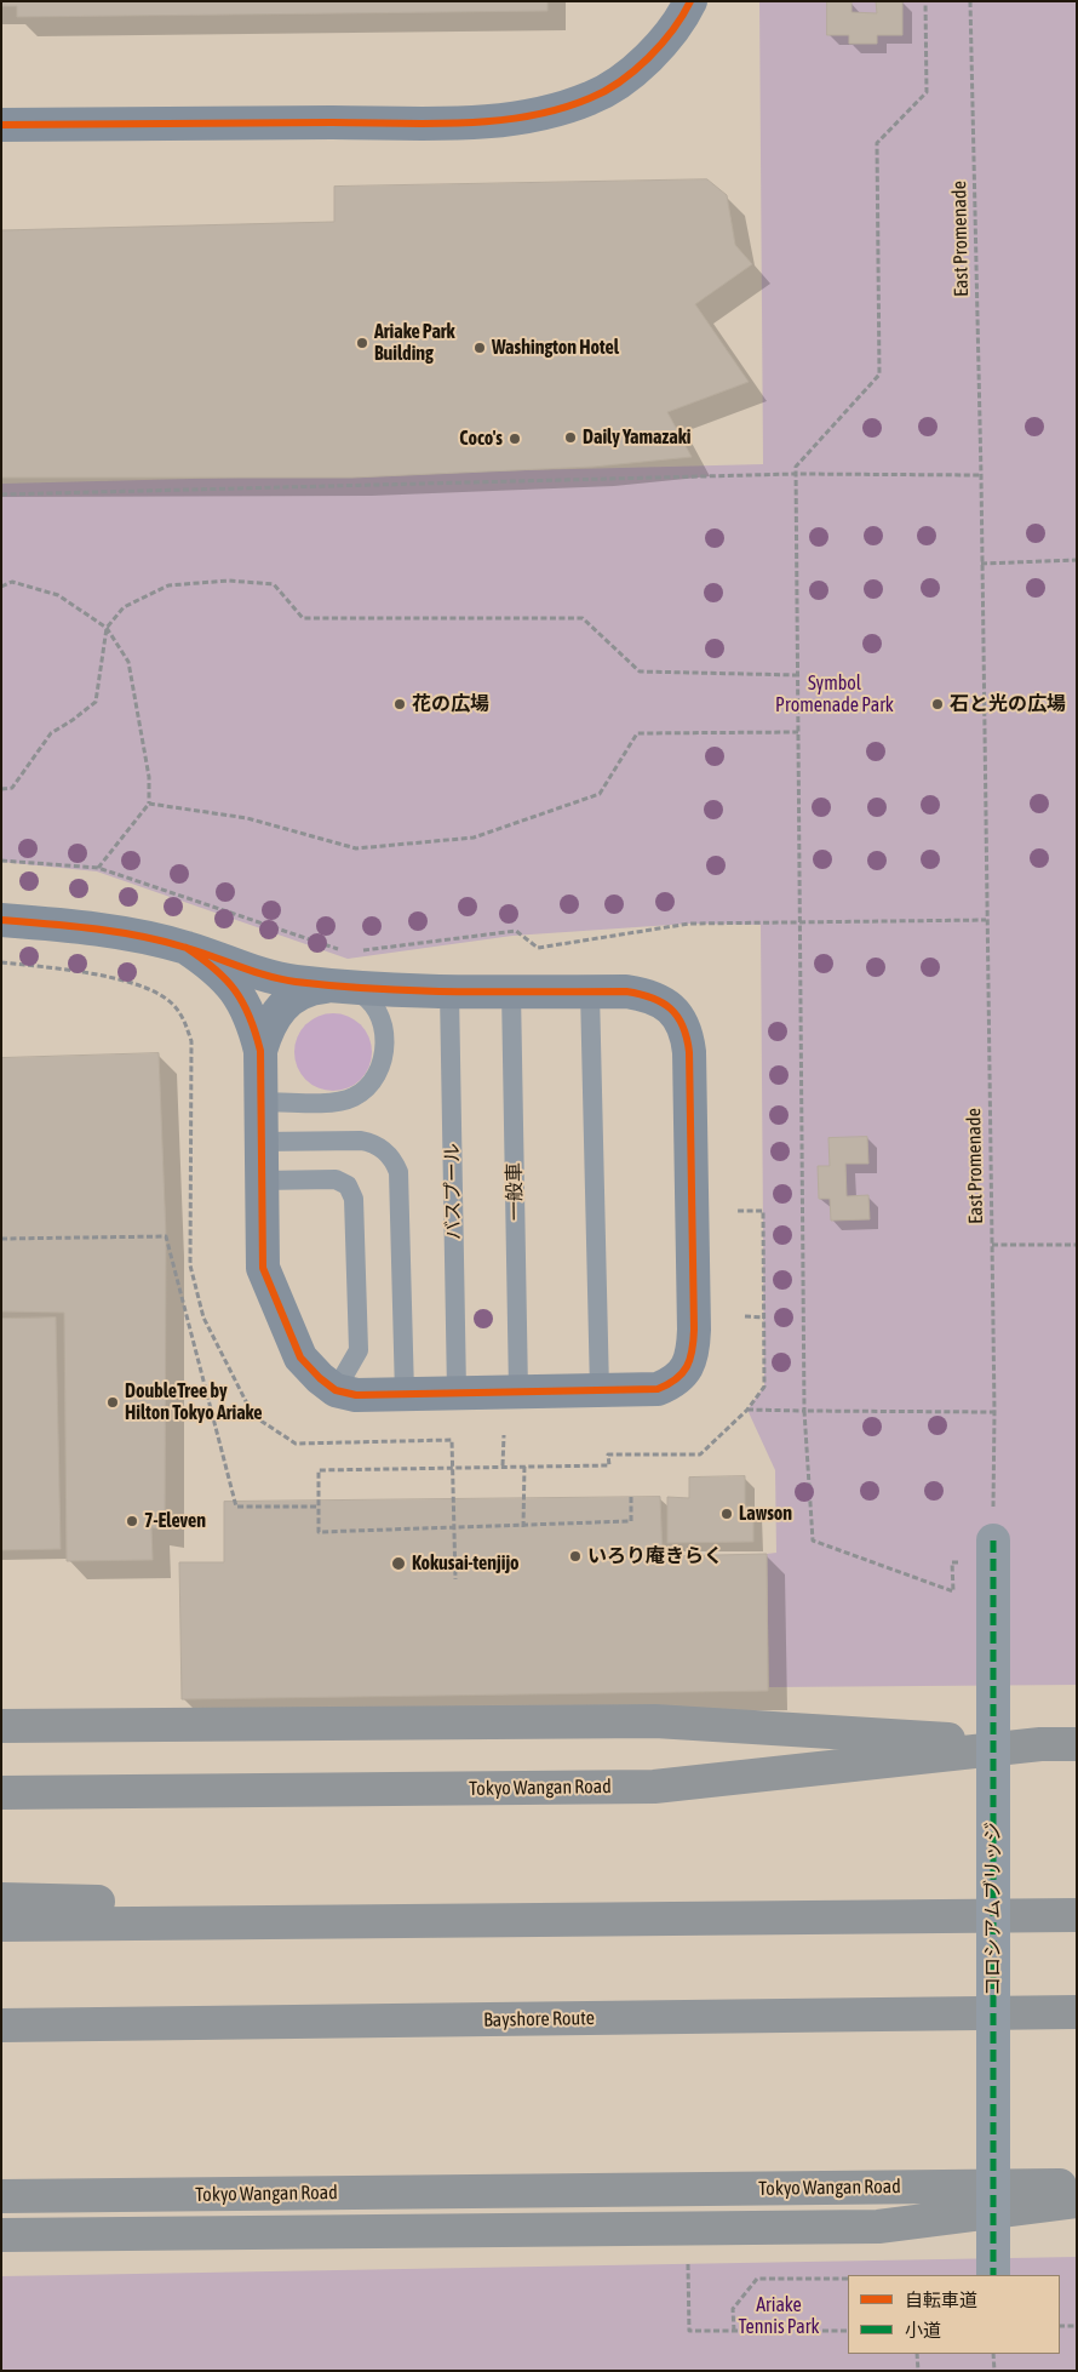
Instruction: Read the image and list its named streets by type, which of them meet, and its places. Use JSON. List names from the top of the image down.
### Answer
{
  "streets": {
    "highway": ["Tokyo Wangan Road", "Bayshore Route"],
    "street": ["コロシアムブリッジ"],
    "lane": ["バスプール", "一般車"],
    "path": ["East Promenade"]
  },
  "crossings": [
    ["East Promenade", "コロシアムブリッジ"]
  ],
  "parks": ["Symbol Promenade Park", "Ariake Tennis Park"],
  "places": [
    "Ariake Park Building",
    "Washington Hotel",
    "Daily Yamazaki",
    "Coco's",
    "花の広場",
    "石と光の広場",
    "DoubleTree by Hilton Tokyo Ariake",
    "Lawson",
    "7-Eleven",
    "いろり庵きらく",
    "Kokusai-tenjijo"
  ],
  "legend": ["自転車道", "小道"]
}
